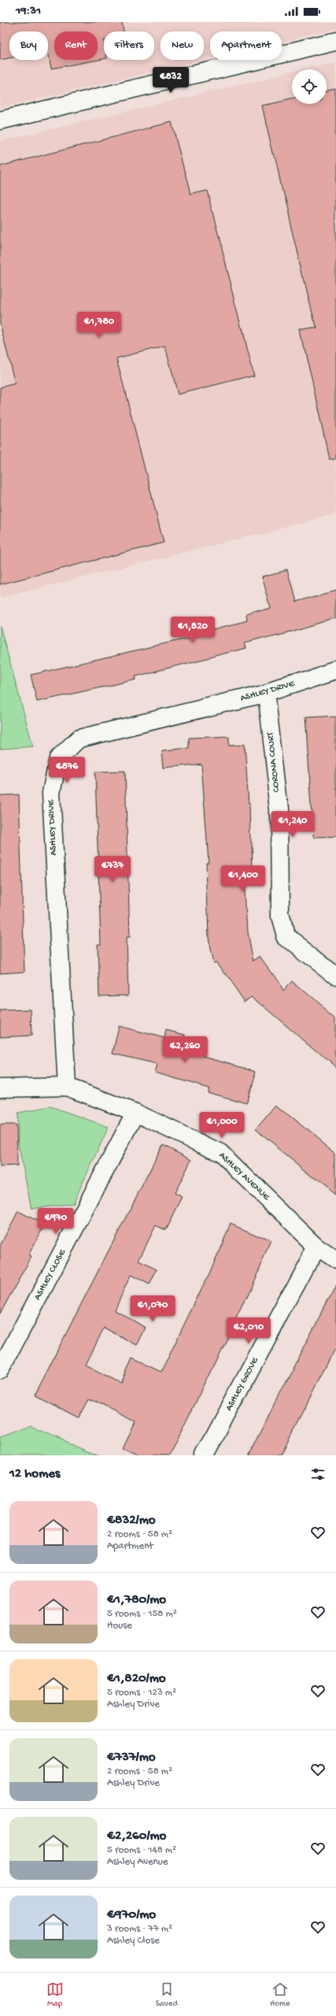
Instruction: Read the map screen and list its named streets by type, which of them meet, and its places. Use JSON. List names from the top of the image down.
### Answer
{
  "streets": {
    "street": [
      "ASHLEY DRIVE",
      "CORONA COURT",
      "ASHLEY AVENUE",
      "ASHLEY CLOSE",
      "ASHLEY GROVE"
    ]
  },
  "crossings": [
    ["ASHLEY DRIVE", "CORONA COURT"],
    ["ASHLEY DRIVE", "ASHLEY AVENUE"],
    ["ASHLEY AVENUE", "ASHLEY CLOSE"],
    ["ASHLEY AVENUE", "ASHLEY GROVE"]
  ],
  "page": {
    "status": "19:31",
    "chip": [
      "Buy",
      "Rent",
      "Filters",
      "New",
      "Apartment"
    ],
    "price": [
      "€832",
      "€1,780",
      "€1,820",
      "€876",
      "€1,240",
      "€737",
      "€1,400",
      "€2,260",
      "€1,000",
      "€970",
      "€1,070",
      "€2,010"
    ],
    "heading": "12 homes",
    "list": [
      {
        "name": "€832/mo",
        "note": "2 rooms · 58 m² · Apartment"
      },
      {
        "name": "€1,780/mo",
        "note": "5 rooms · 158 m² · House"
      },
      {
        "name": "€1,820/mo",
        "note": "5 rooms · 123 m² · Ashley Drive"
      },
      {
        "name": "€737/mo",
        "note": "2 rooms · 58 m² · Ashley Drive"
      },
      {
        "name": "€2,260/mo",
        "note": "5 rooms · 148 m² · Ashley Avenue"
      },
      {
        "name": "€970/mo",
        "note": "3 rooms · 77 m² · Ashley Close"
      }
    ],
    "tabs": ["Map", "Saved", "Home"]
  }
}
